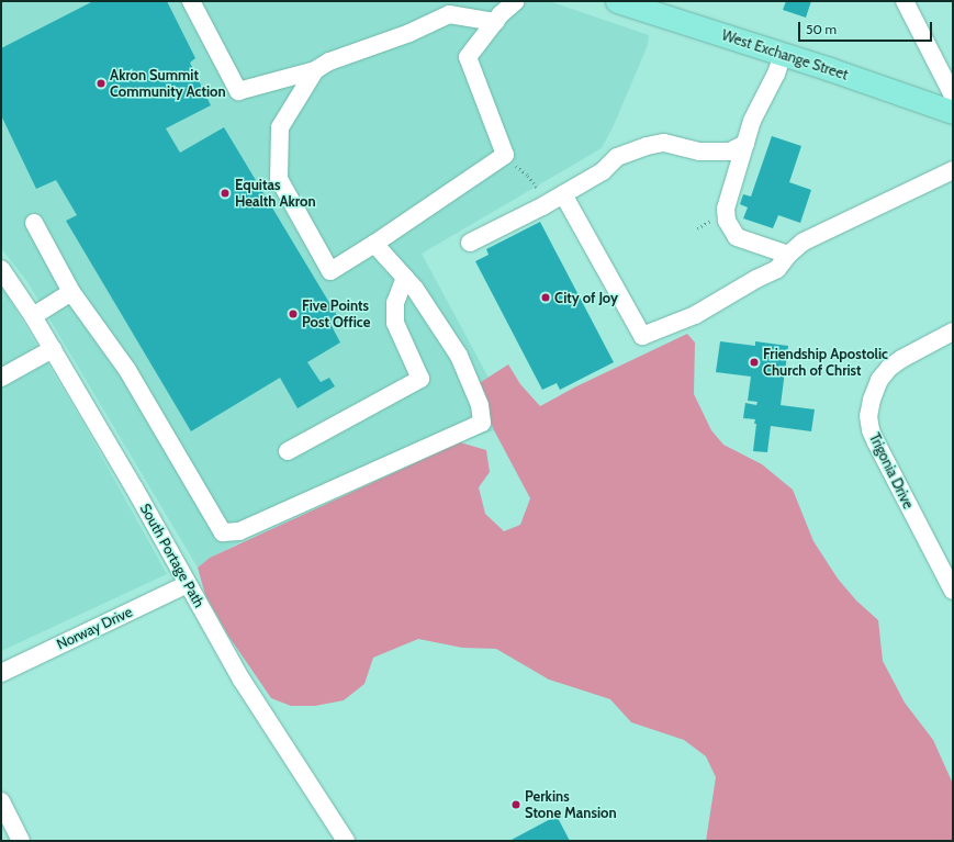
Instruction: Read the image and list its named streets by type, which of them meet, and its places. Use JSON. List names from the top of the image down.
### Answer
{
  "streets": {
    "main road": ["West Exchange Street"],
    "street": ["Trigonia Drive", "South Portage Path", "Norway Drive"]
  },
  "crossings": [
    ["South Portage Path", "Norway Drive"]
  ],
  "places": [
    "Akron Summit Community Action",
    "Equitas Health Akron",
    "City of Joy",
    "Five Points Post Office",
    "Friendship Apostolic Church of Christ",
    "Perkins Stone Mansion"
  ],
  "scale_bar": "50 m"
}
